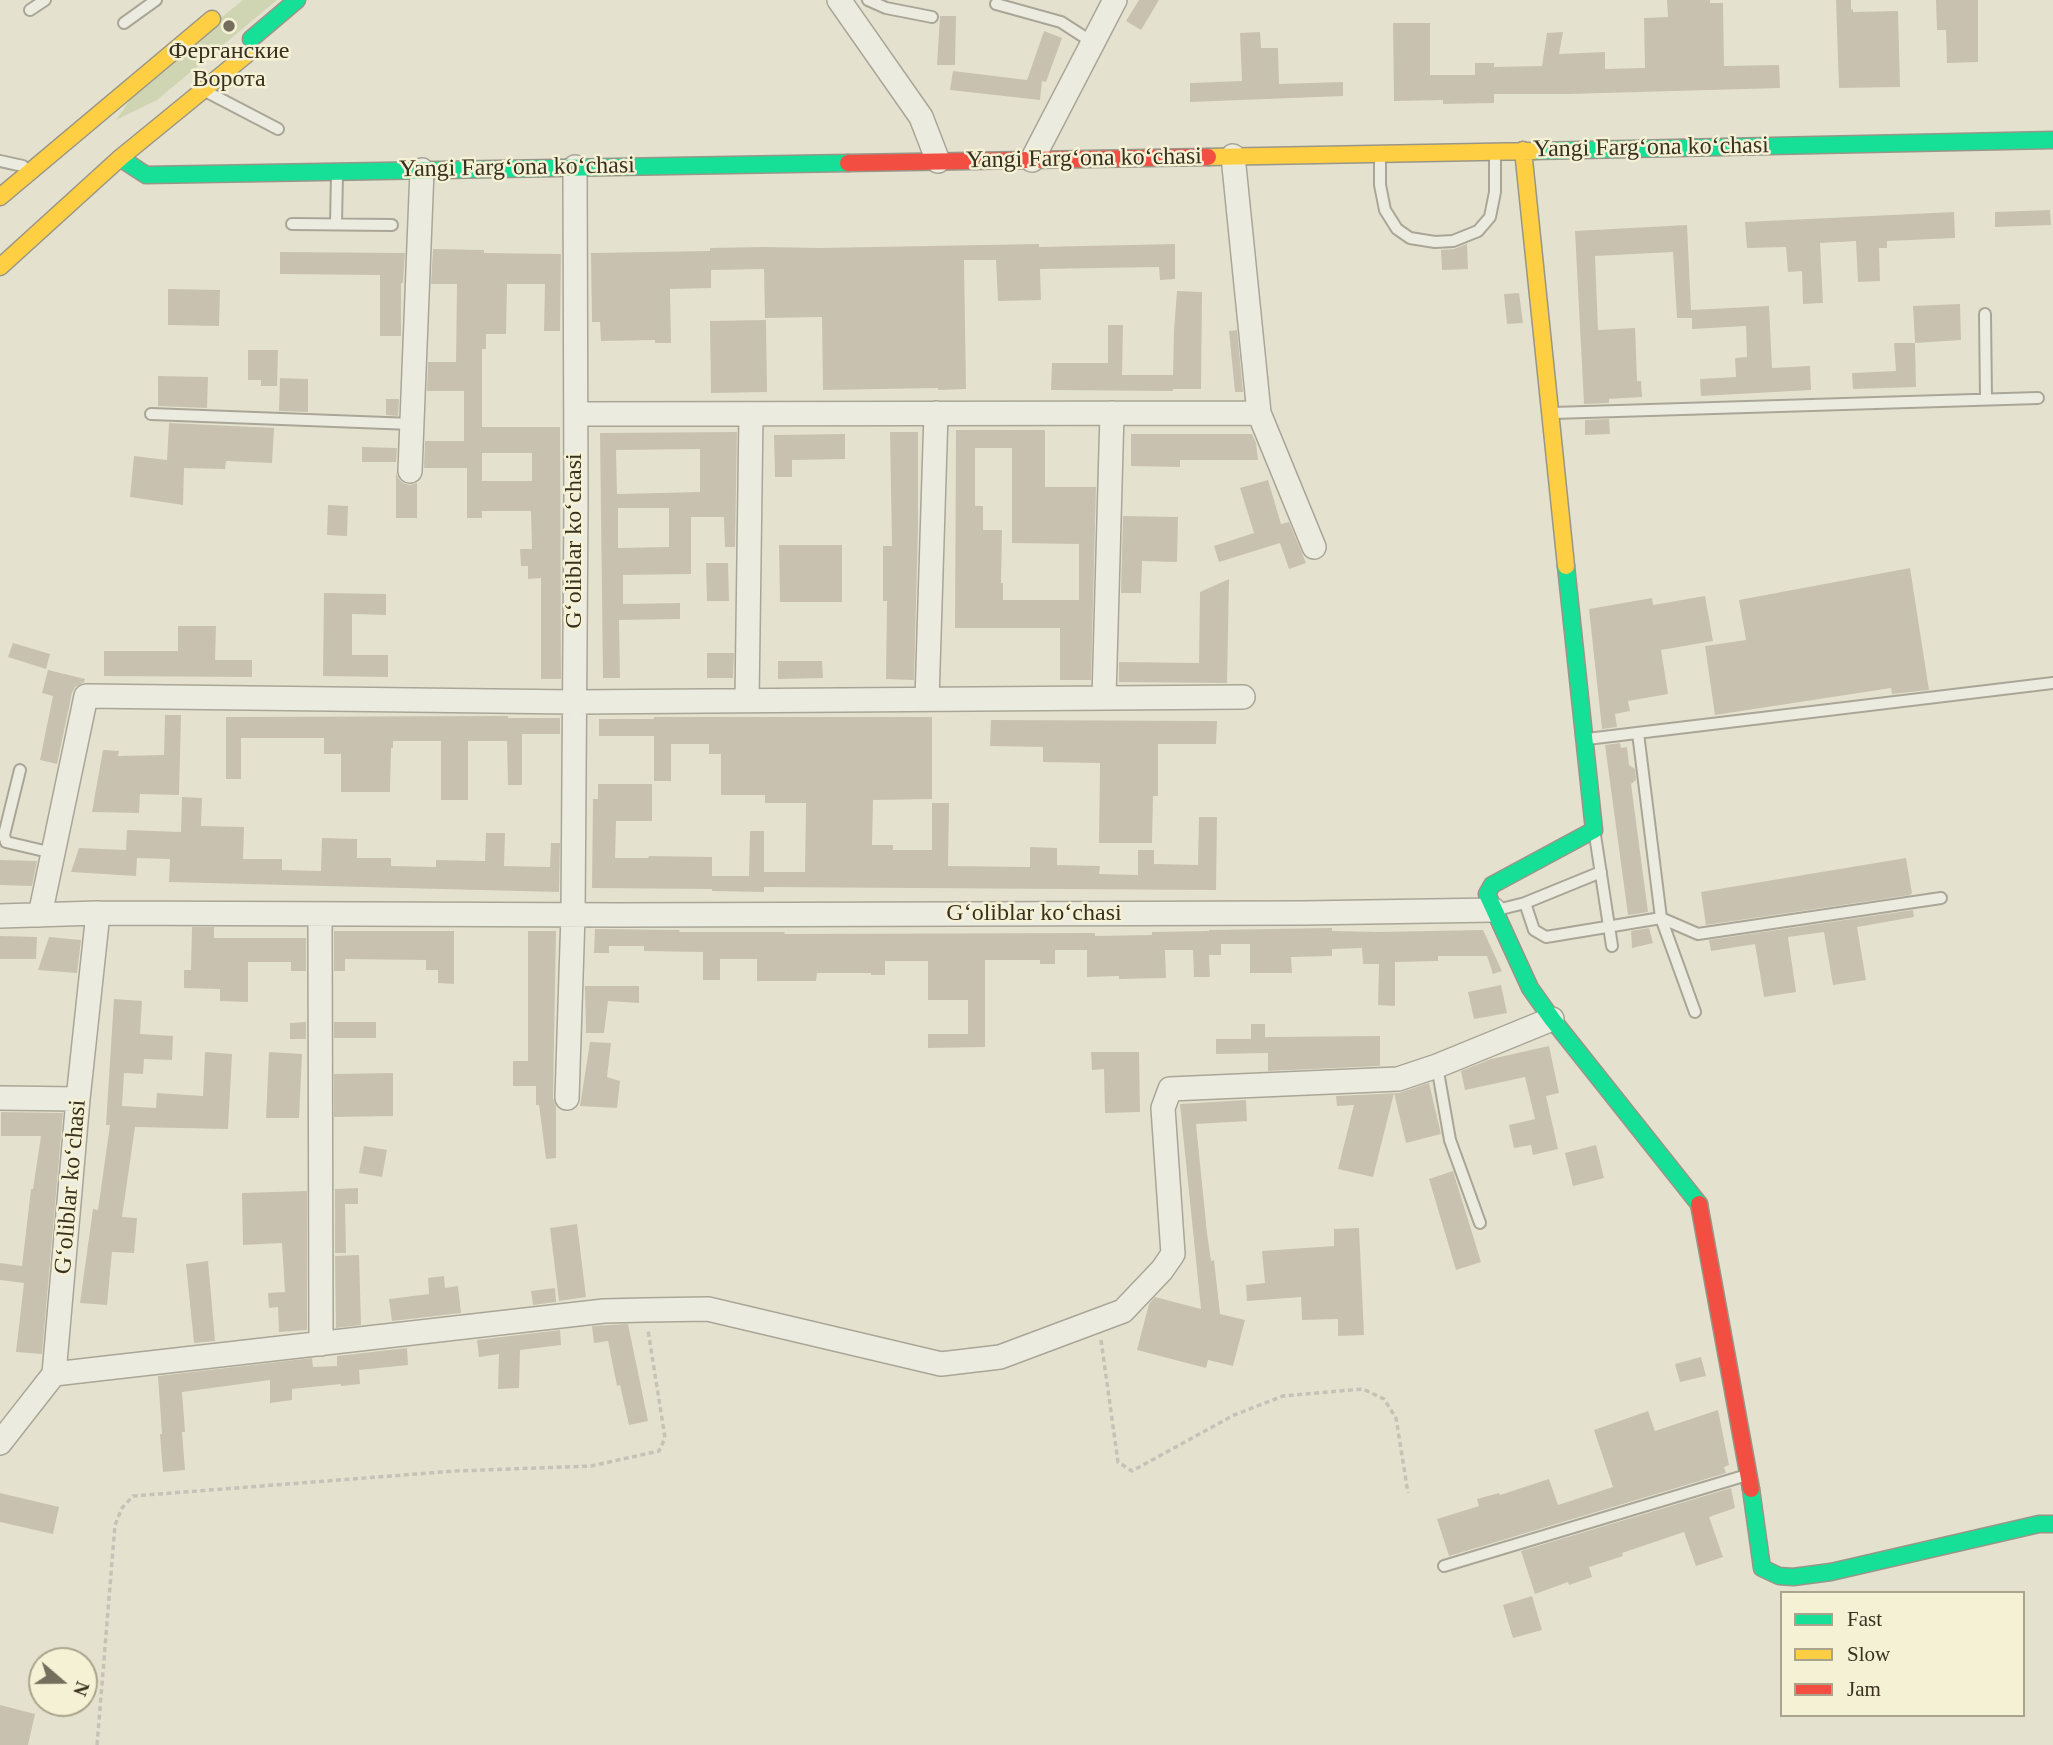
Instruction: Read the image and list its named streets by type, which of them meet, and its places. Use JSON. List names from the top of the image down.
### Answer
{
  "streets": {
    "main road": ["Yangi Fargʻona koʻchasi"],
    "street": ["Gʻoliblar koʻchasi"]
  },
  "crossings": [
    ["Yangi Fargʻona koʻchasi", "Gʻoliblar koʻchasi"]
  ],
  "places": ["Ферганские Ворота"],
  "legend": ["Fast", "Slow", "Jam"],
  "north": "right"
}
